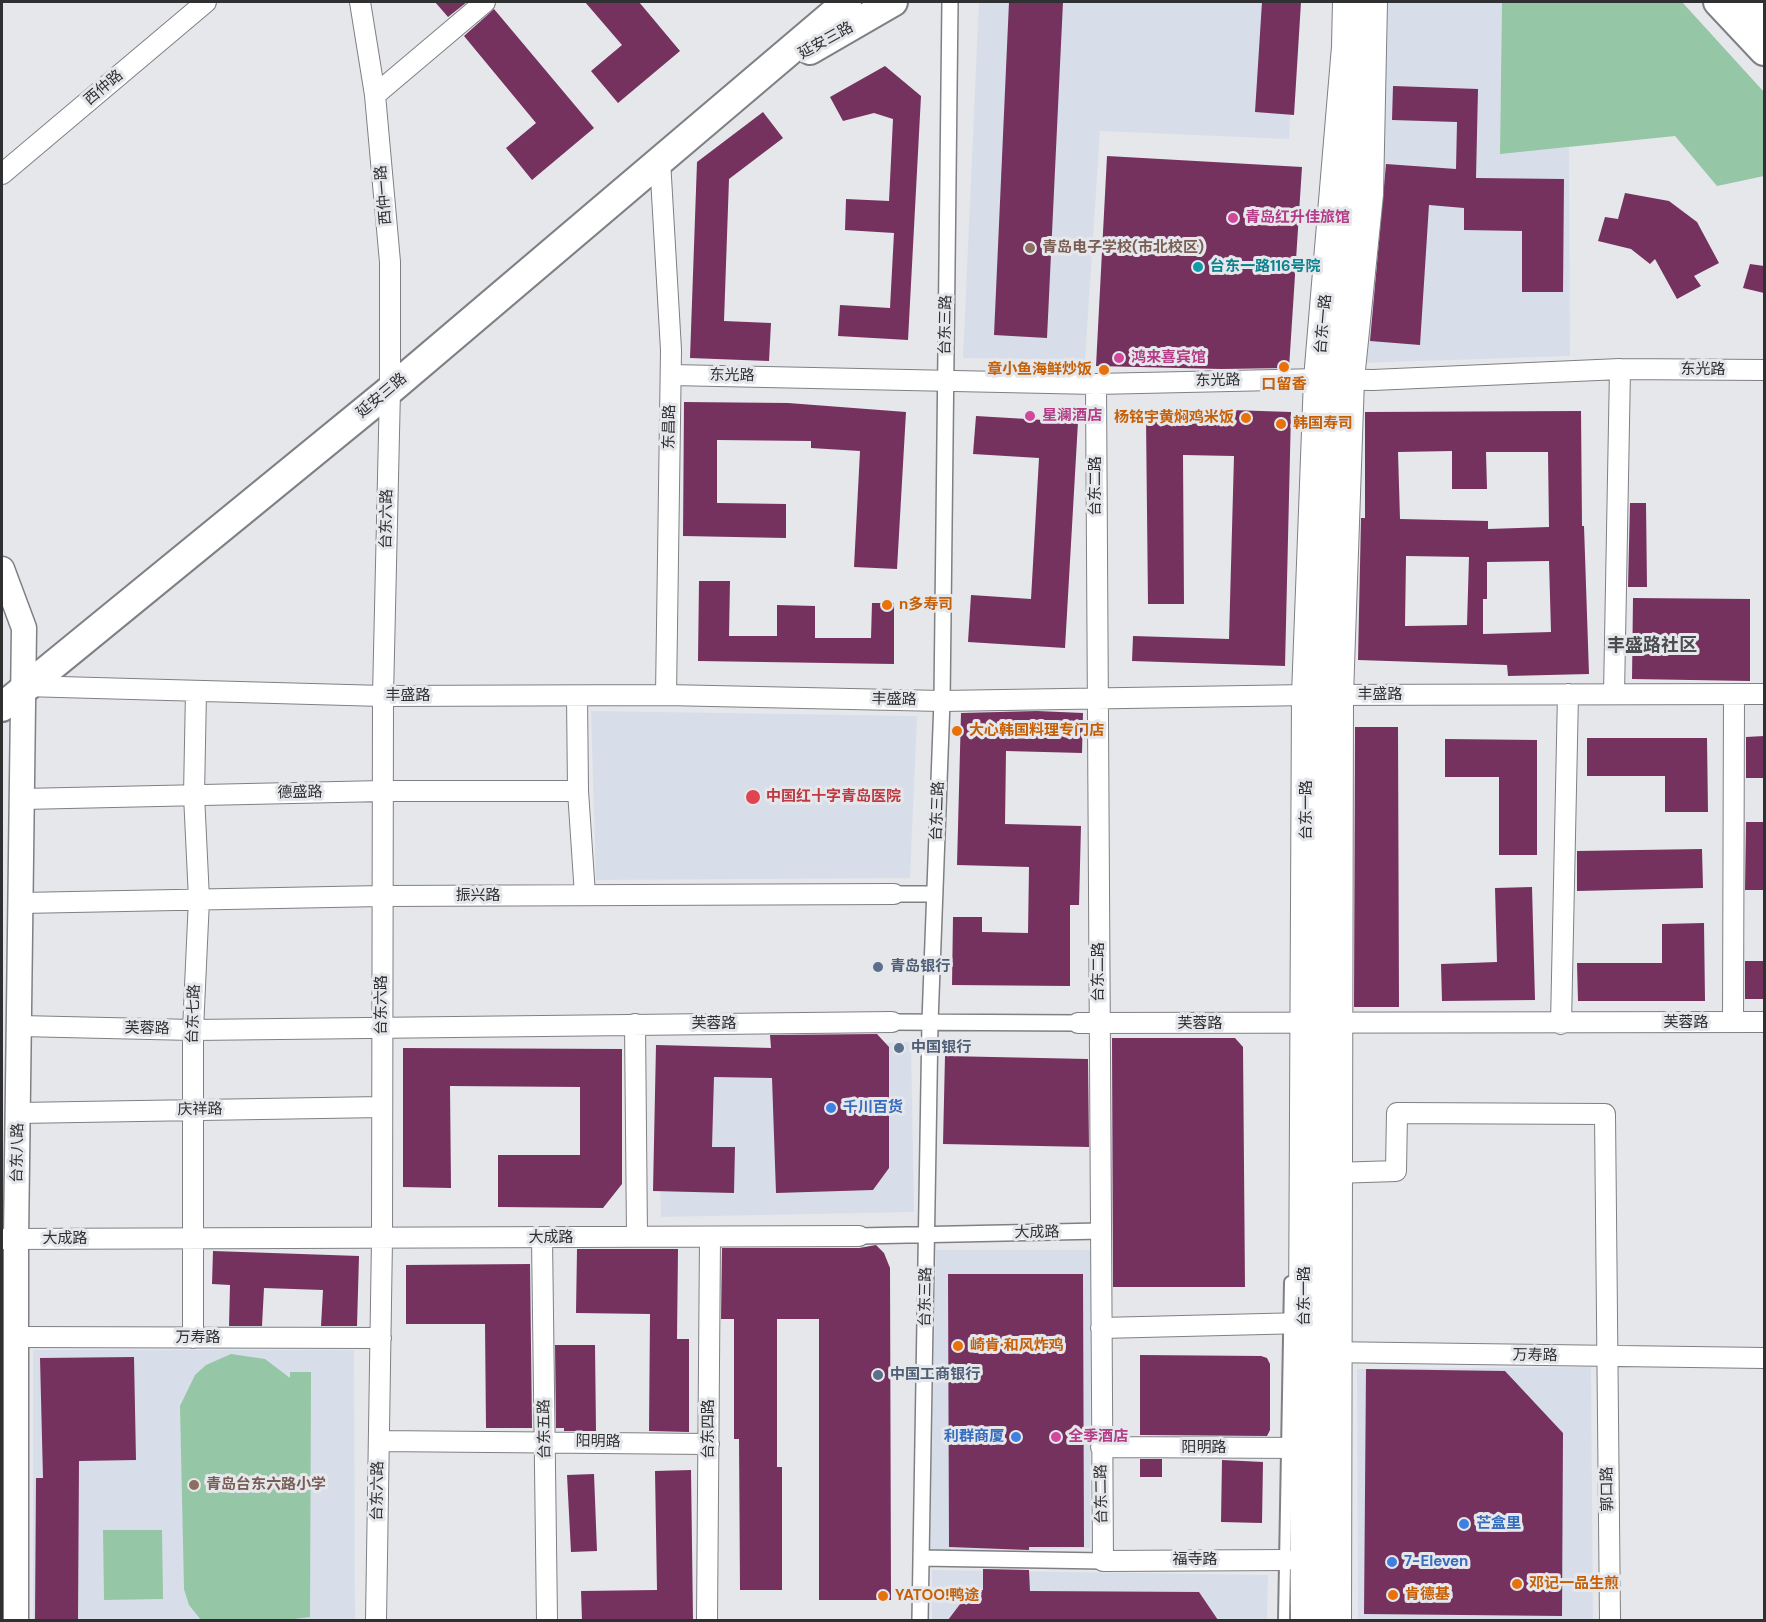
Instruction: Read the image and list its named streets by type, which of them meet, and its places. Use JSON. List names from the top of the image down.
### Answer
{
  "streets": {
    "main road": ["延安三路", "台东一路"],
    "street": [
      "西仲路",
      "西仲一路",
      "台东三路",
      "东光路",
      "东昌路",
      "台东二路",
      "台东六路",
      "丰盛路",
      "德盛路",
      "振兴路",
      "台东七路",
      "芙蓉路",
      "庆祥路",
      "台东八路",
      "大成路",
      "万寿路",
      "台东五路",
      "台东四路",
      "阳明路",
      "郭口路",
      "福寺路"
    ]
  },
  "crossings": [
    ["延安三路", "西仲一路"],
    ["延安三路", "东昌路"],
    ["延安三路", "台东六路"],
    ["延安三路", "丰盛路"],
    ["延安三路", "台东八路"],
    ["西仲一路", "台东六路"],
    ["台东一路", "东光路"],
    ["台东一路", "丰盛路"],
    ["台东一路", "芙蓉路"],
    ["台东一路", "万寿路"],
    ["台东一路", "阳明路"],
    ["台东一路", "郭口路"],
    ["台东三路", "东光路"],
    ["台东三路", "丰盛路"],
    ["台东三路", "振兴路"],
    ["台东三路", "芙蓉路"],
    ["台东三路", "大成路"],
    ["东光路", "东昌路"],
    ["东光路", "台东二路"],
    ["东昌路", "丰盛路"],
    ["台东二路", "丰盛路"],
    ["台东二路", "芙蓉路"],
    ["台东二路", "大成路"],
    ["台东二路", "万寿路"],
    ["台东二路", "阳明路"],
    ["台东二路", "福寺路"],
    ["台东六路", "丰盛路"],
    ["台东六路", "德盛路"],
    ["台东六路", "振兴路"],
    ["台东六路", "芙蓉路"],
    ["台东六路", "庆祥路"],
    ["台东六路", "大成路"],
    ["台东六路", "万寿路"],
    ["台东六路", "阳明路"],
    ["丰盛路", "台东七路"],
    ["丰盛路", "台东八路"],
    ["德盛路", "台东七路"],
    ["德盛路", "台东八路"],
    ["振兴路", "台东七路"],
    ["振兴路", "台东八路"],
    ["台东七路", "芙蓉路"],
    ["台东七路", "庆祥路"],
    ["台东七路", "大成路"],
    ["台东七路", "万寿路"],
    ["芙蓉路", "台东八路"],
    ["庆祥路", "台东八路"],
    ["台东八路", "大成路"],
    ["台东八路", "万寿路"],
    ["大成路", "台东五路"],
    ["大成路", "台东四路"],
    ["万寿路", "郭口路"],
    ["台东五路", "阳明路"],
    ["台东四路", "阳明路"]
  ],
  "districts": ["丰盛路社区"],
  "places": [
    "青岛红升佳旅馆",
    "青岛电子学校(市北校区)",
    "台东一路116号院",
    "鸿来喜宾馆",
    "口留香",
    "章小鱼海鲜炒饭",
    "星澜酒店",
    "杨铭宇黄焖鸡米饭",
    "韩国寿司",
    "n多寿司",
    "大心韩国料理专门店",
    "中国红十字青岛医院",
    "青岛银行",
    "中国银行",
    "千川百货",
    "崎肯·和风炸鸡",
    "中国工商银行",
    "利群商厦",
    "全季酒店",
    "青岛台东六路小学",
    "芒盒里",
    "7-Eleven",
    "邓记一品生煎",
    "肯德基",
    "YATOO!鸭途"
  ]
}
